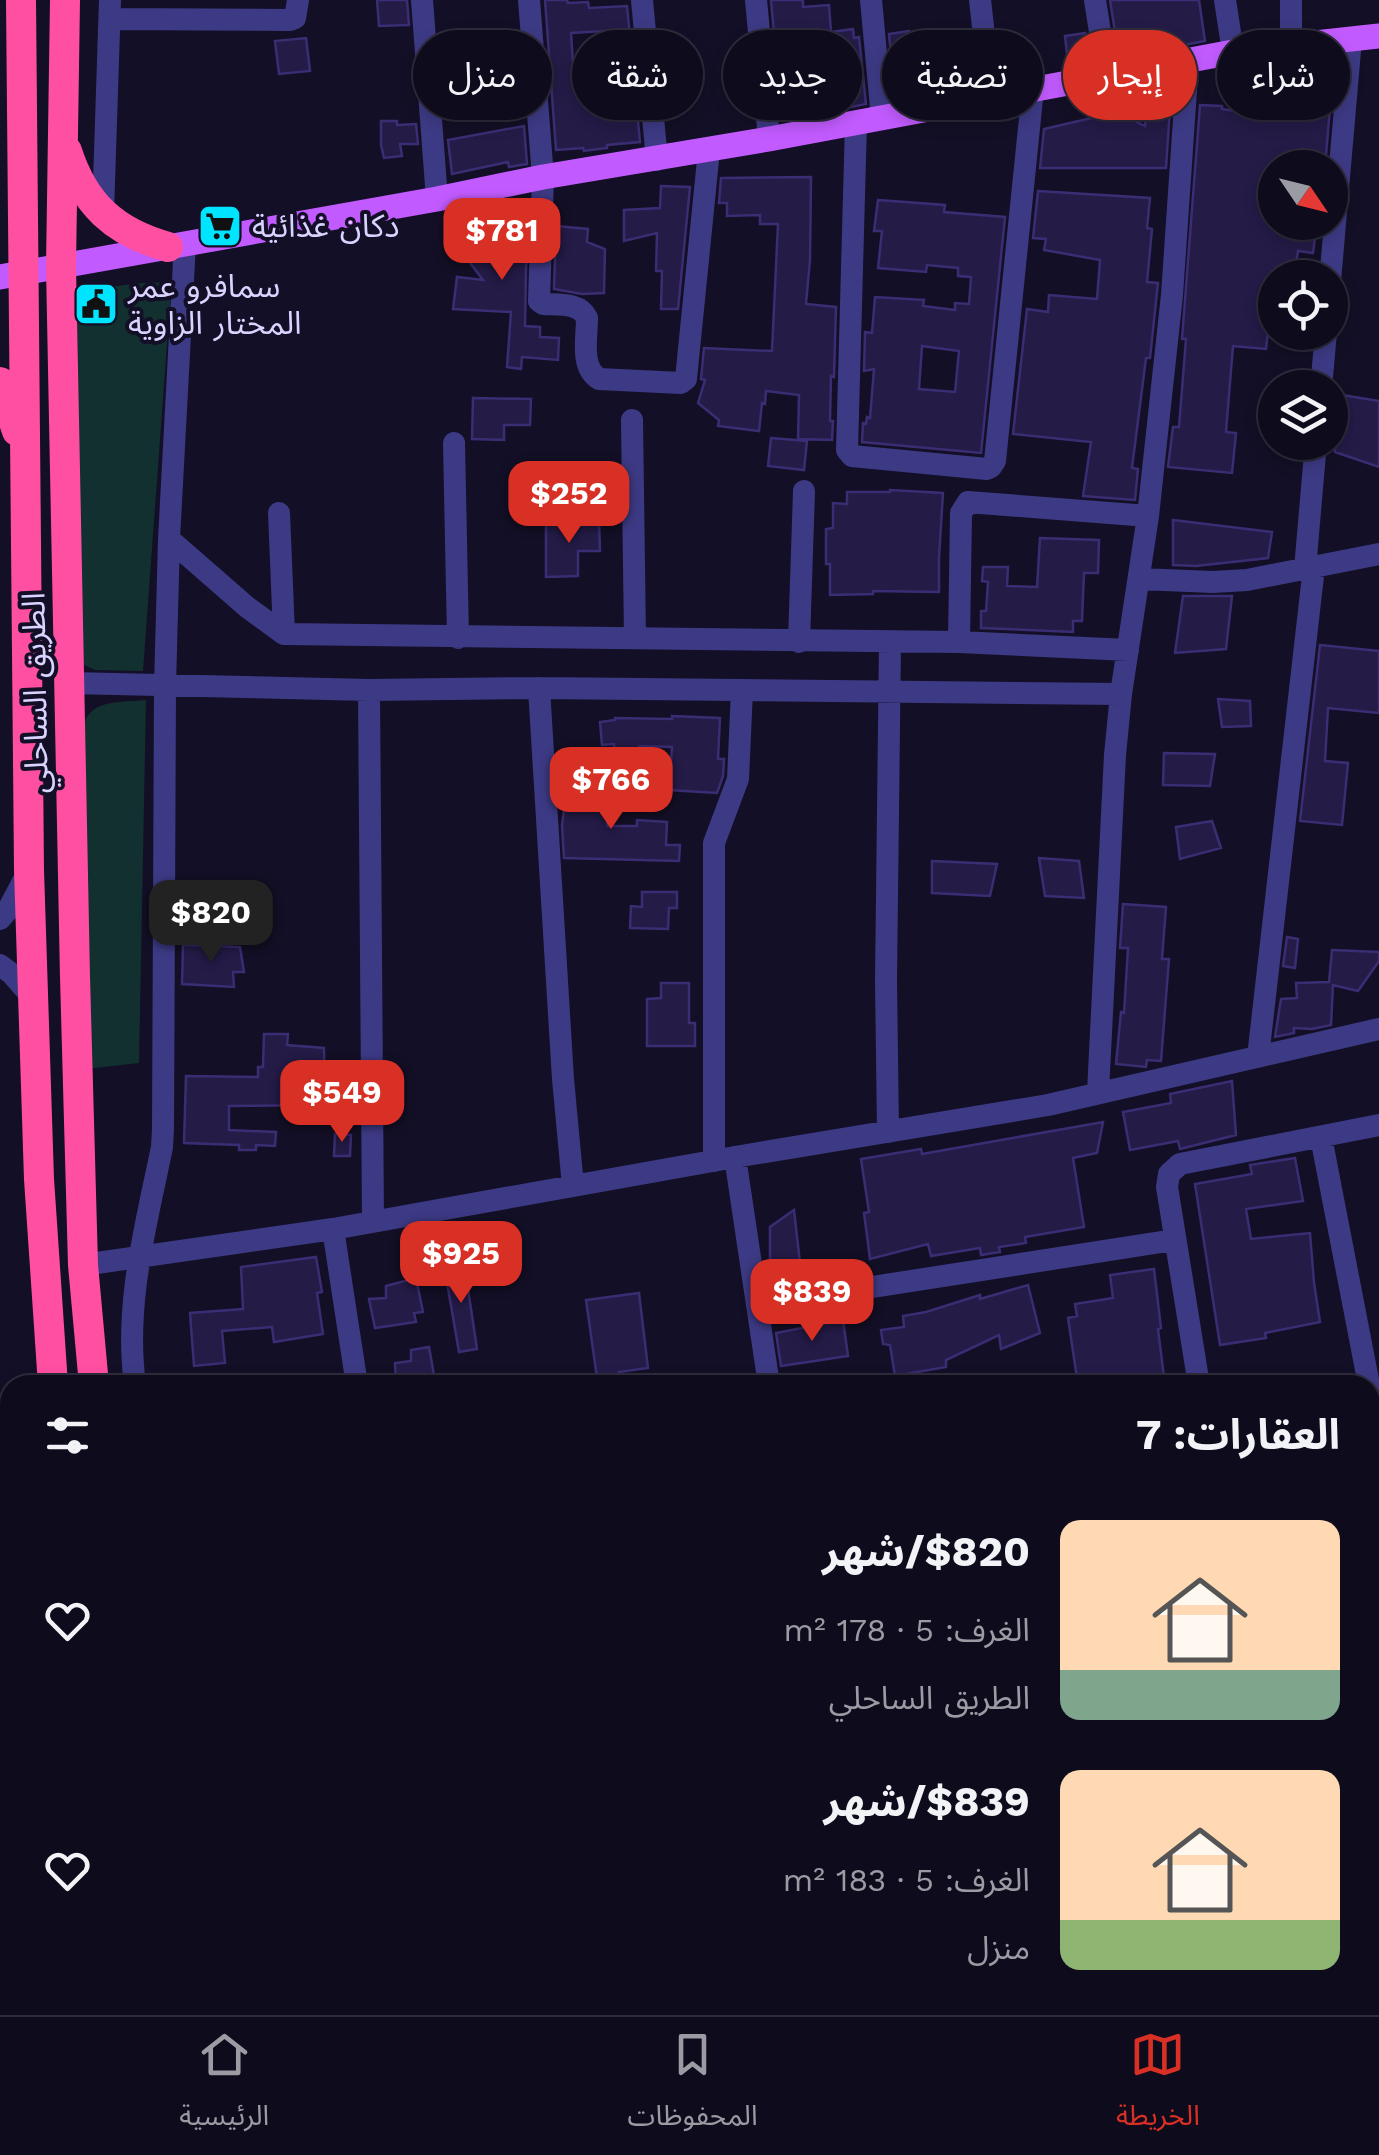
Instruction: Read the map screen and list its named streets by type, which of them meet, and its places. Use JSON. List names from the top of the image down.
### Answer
{
  "streets": {
    "highway": ["الطريق الساحلي"]
  },
  "places": {
    "supermarket": ["دكان غذائية"],
    "public building": ["سمافرو عمر المختار الزاوية"]
  },
  "north": "bottom right",
  "page": {
    "chip": [
      "شراء",
      "إيجار",
      "تصفية",
      "جديد",
      "شقة",
      "منزل"
    ],
    "price": [
      "$781",
      "$252",
      "$766",
      "$820",
      "$549",
      "$925",
      "$839"
    ],
    "heading": "العقارات: 7",
    "list": [
      {
        "name": "$820/شهر",
        "note": "الغرف: 5 · 178 m² · الطريق الساحلي"
      },
      {
        "name": "$839/شهر",
        "note": "الغرف: 5 · 183 m² · منزل"
      }
    ],
    "tabs": ["الخريطة", "المحفوظات", "الرئيسية"]
  }
}
